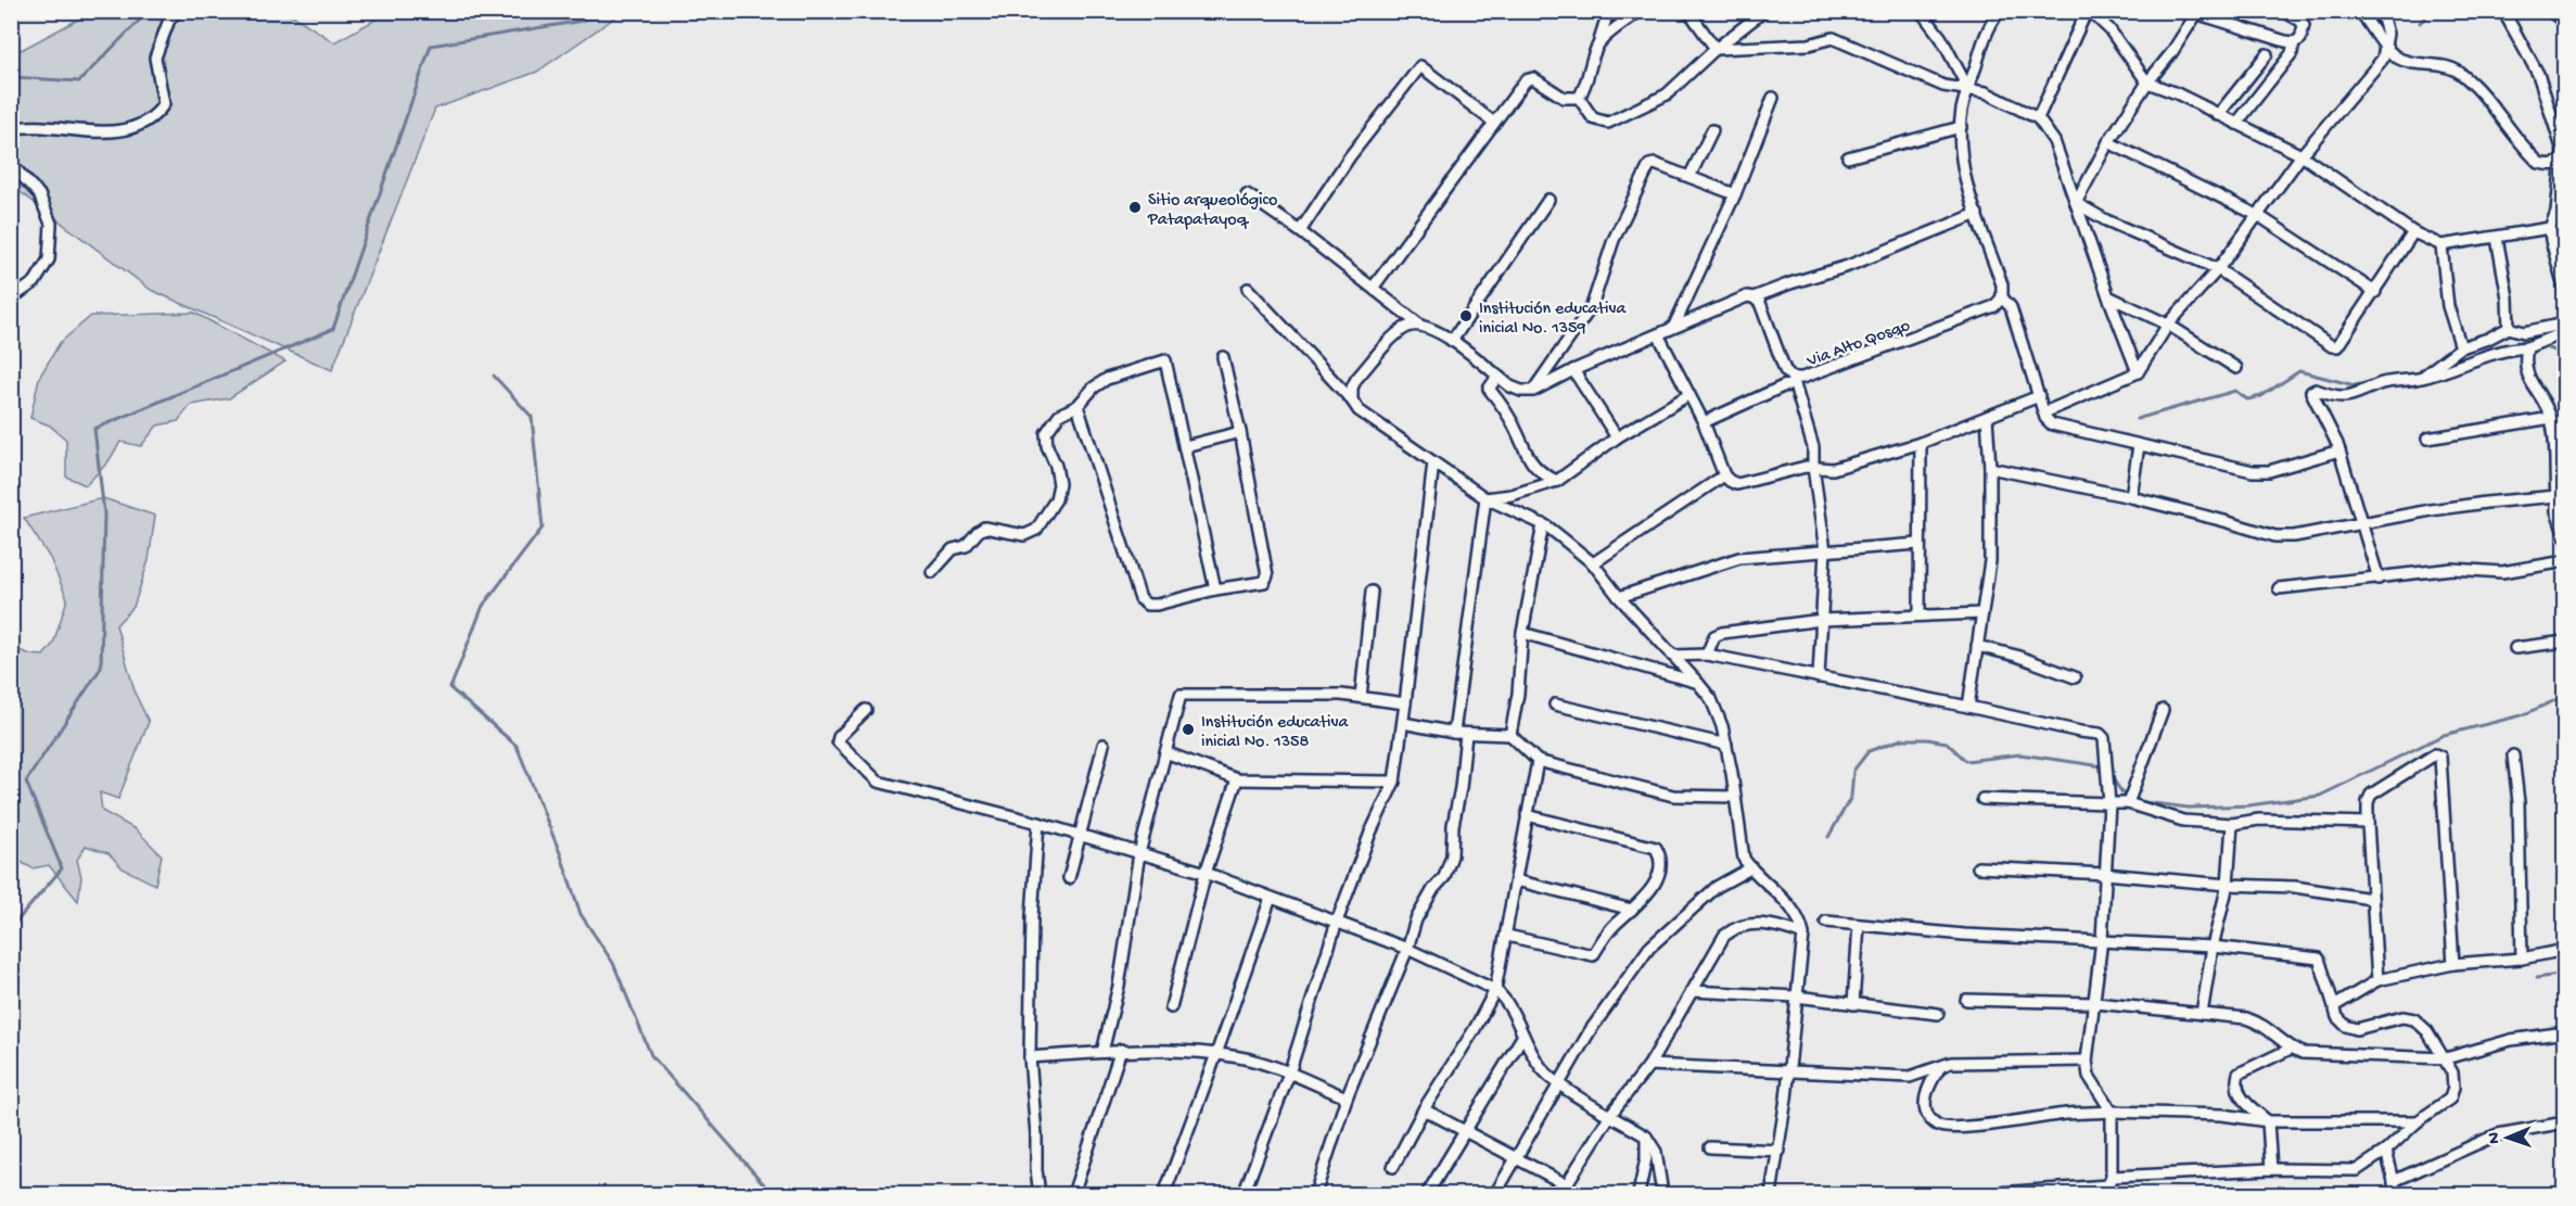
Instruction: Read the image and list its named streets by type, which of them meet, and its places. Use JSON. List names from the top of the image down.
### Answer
{
  "streets": {
    "street": ["Via Alto Qosqo"]
  },
  "places": ["Sitio arqueológico Patapatayoq", "Institución educativa inicial No. 1359", "Institución educativa inicial No. 1358"],
  "north": "left"
}
